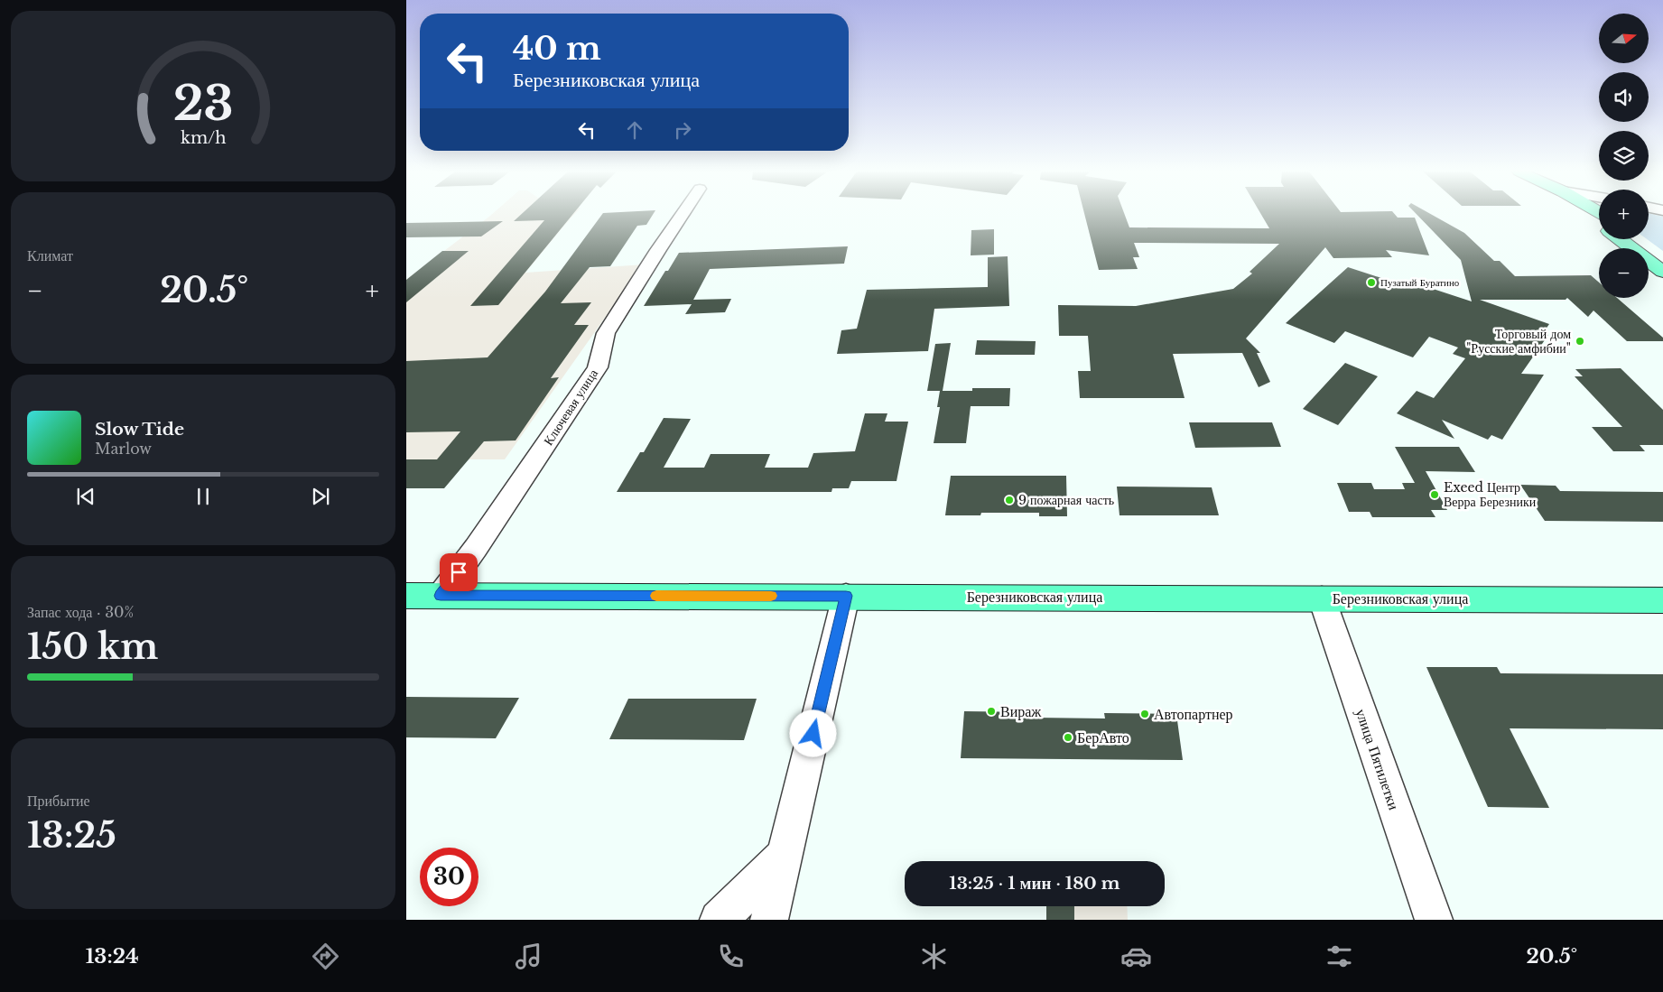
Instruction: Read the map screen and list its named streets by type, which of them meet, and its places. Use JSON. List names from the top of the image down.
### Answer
{
  "streets": {
    "main road": ["Березниковская улица"],
    "street": ["Ключевая улица", "улица Пятилетки"]
  },
  "crossings": [
    ["Ключевая улица", "Березниковская улица"],
    ["Березниковская улица", "улица Пятилетки"]
  ],
  "places": [
    "Пузатый Буратино",
    "Торговый дом \"Русские амфибии\"",
    "Exeed Центр Верра Березники",
    "9 пожарная часть",
    "Вираж",
    "Автопартнер",
    "БерАвто"
  ],
  "north": "right",
  "page": {
    "map_buttons": ["+", "−"],
    "turn": ["40 m", "Березниковская улица"],
    "tile": [
      "Климат",
      ["Запас хода · 30%", "150 km"],
      ["Прибытие", "13:25"]
    ],
    "heat": ["−", "20.5°", "+"],
    "song": ["Slow Tide", "Marlow"],
    "limit": "30",
    "trip": "13:25 · 1 мин · 180 m",
    "tabs": ["13:24", "20.5°"],
    "gauge": ["23", "km/h"]
  }
}
